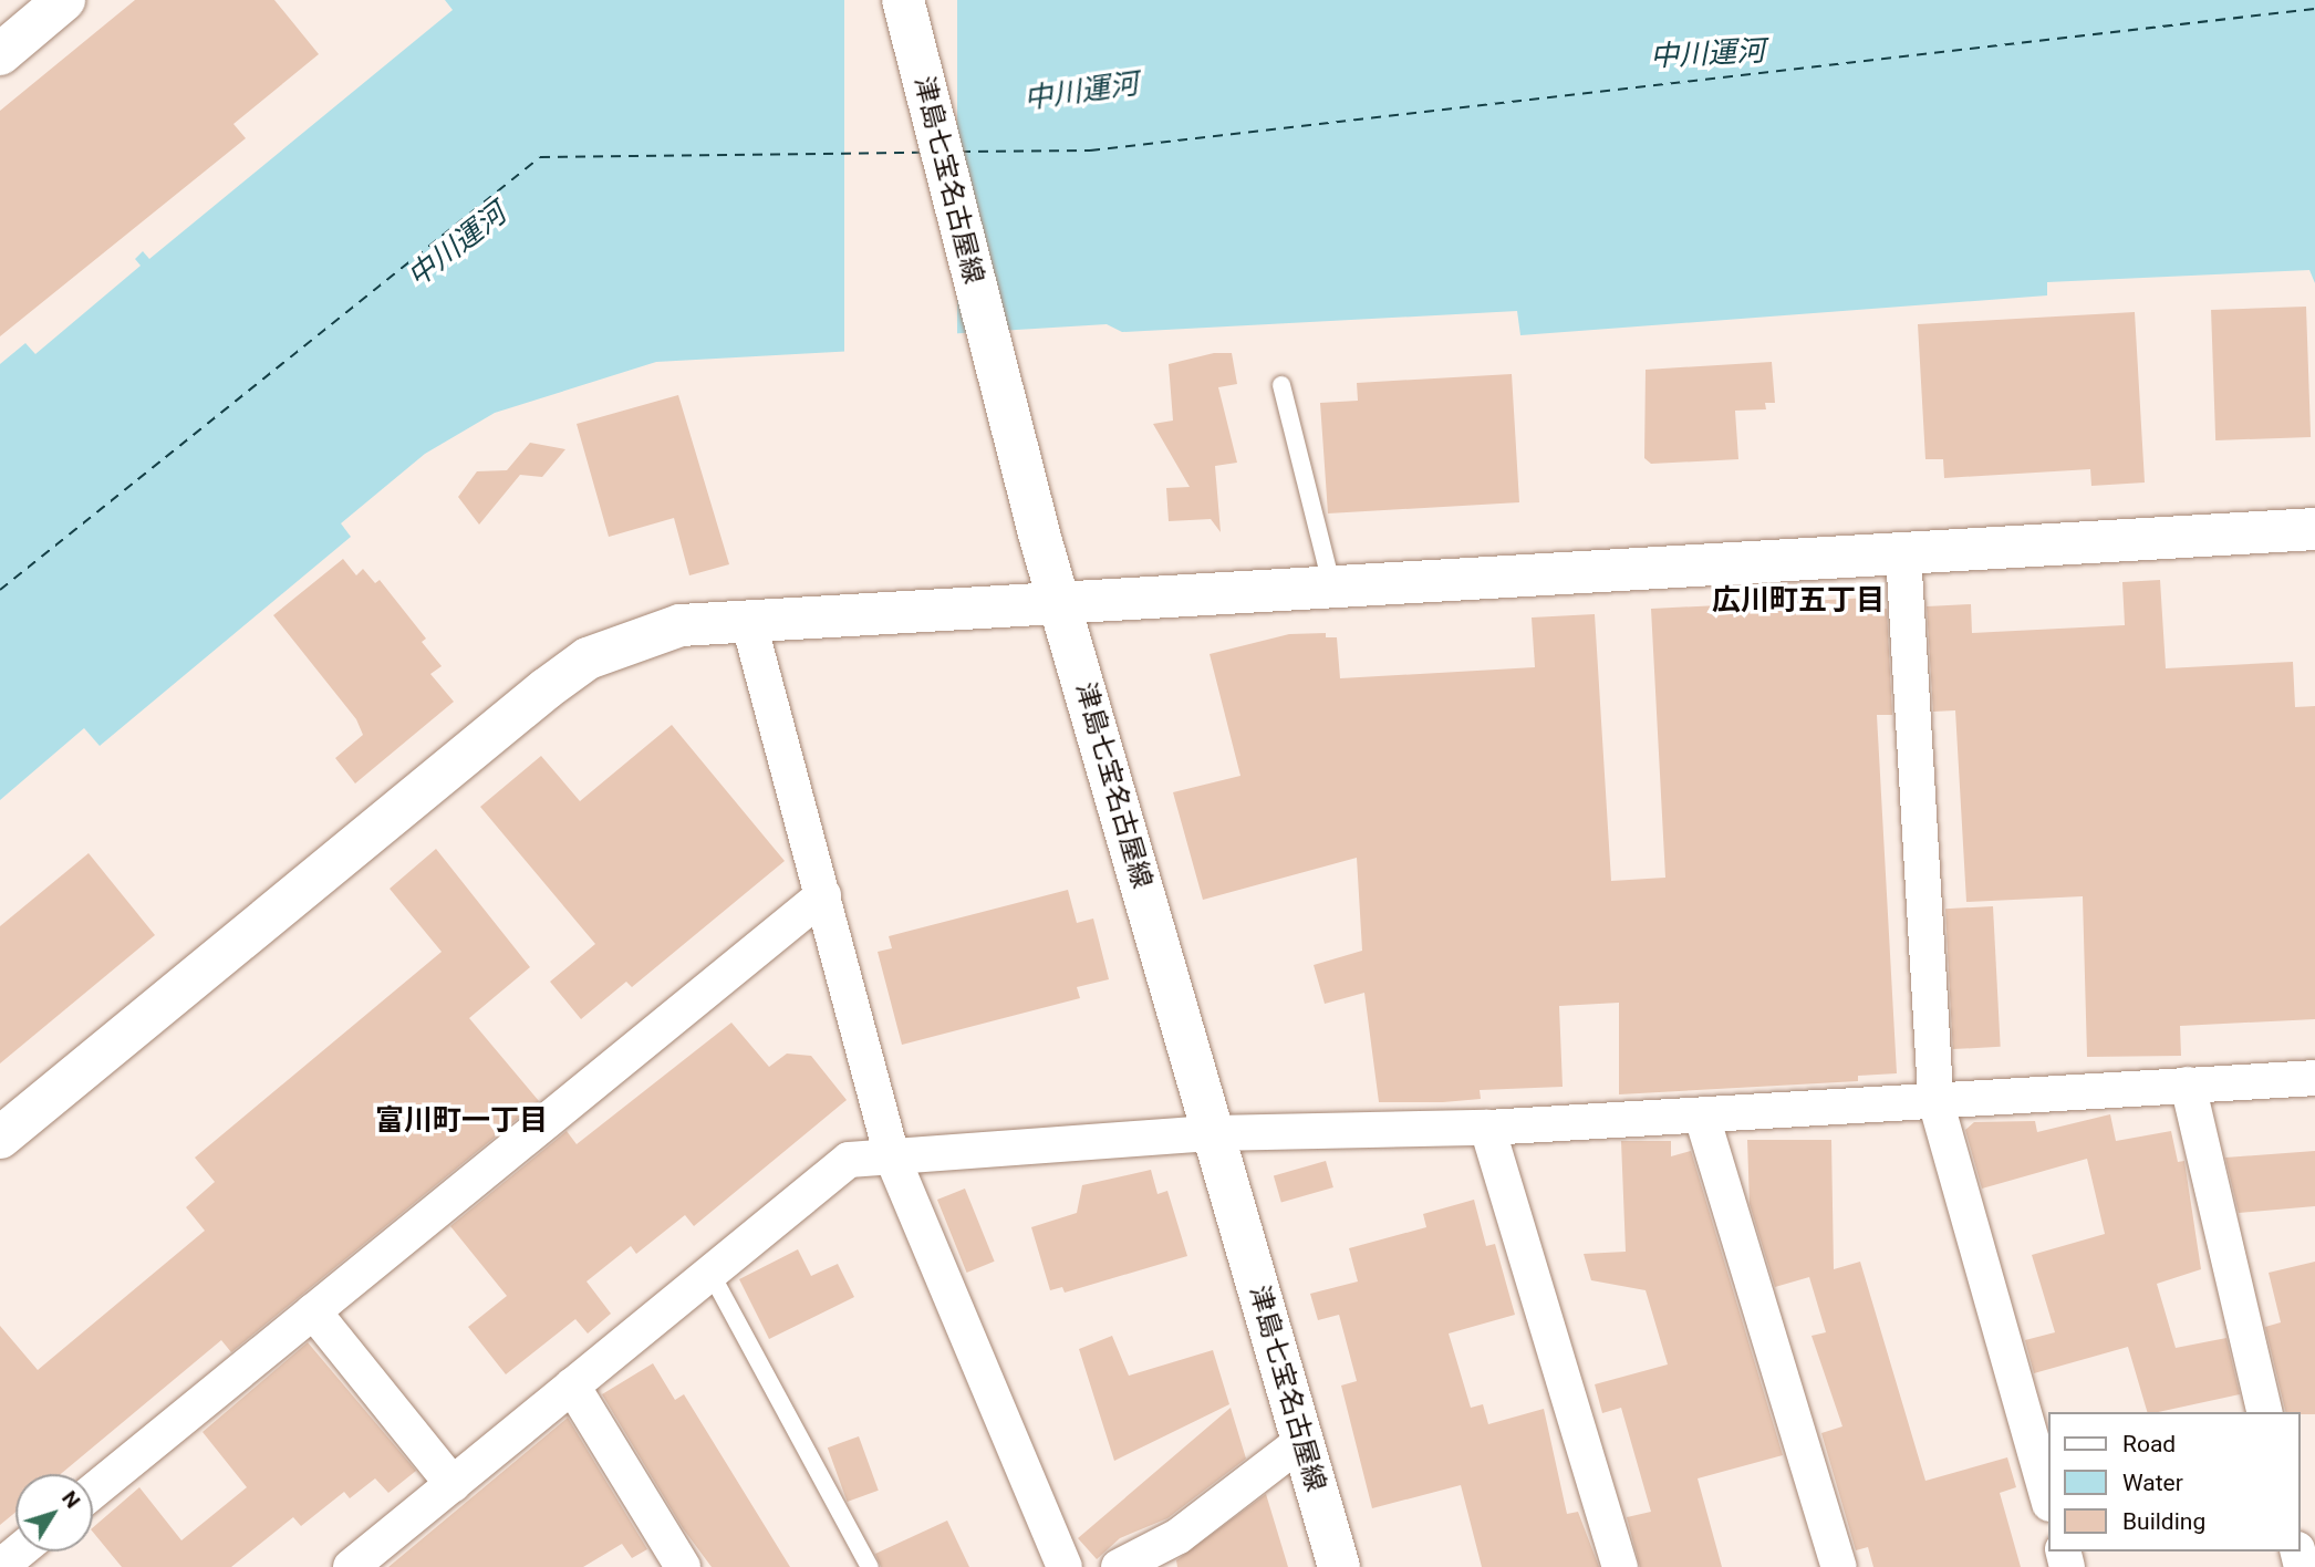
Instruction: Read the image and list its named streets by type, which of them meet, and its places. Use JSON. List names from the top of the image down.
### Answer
{
  "streets": {
    "street": ["津島七宝名古屋線"]
  },
  "districts": ["広川町五丁目", "富川町一丁目"],
  "water": ["中川運河"],
  "legend": ["Road", "Water", "Building"],
  "north": "top right"
}
